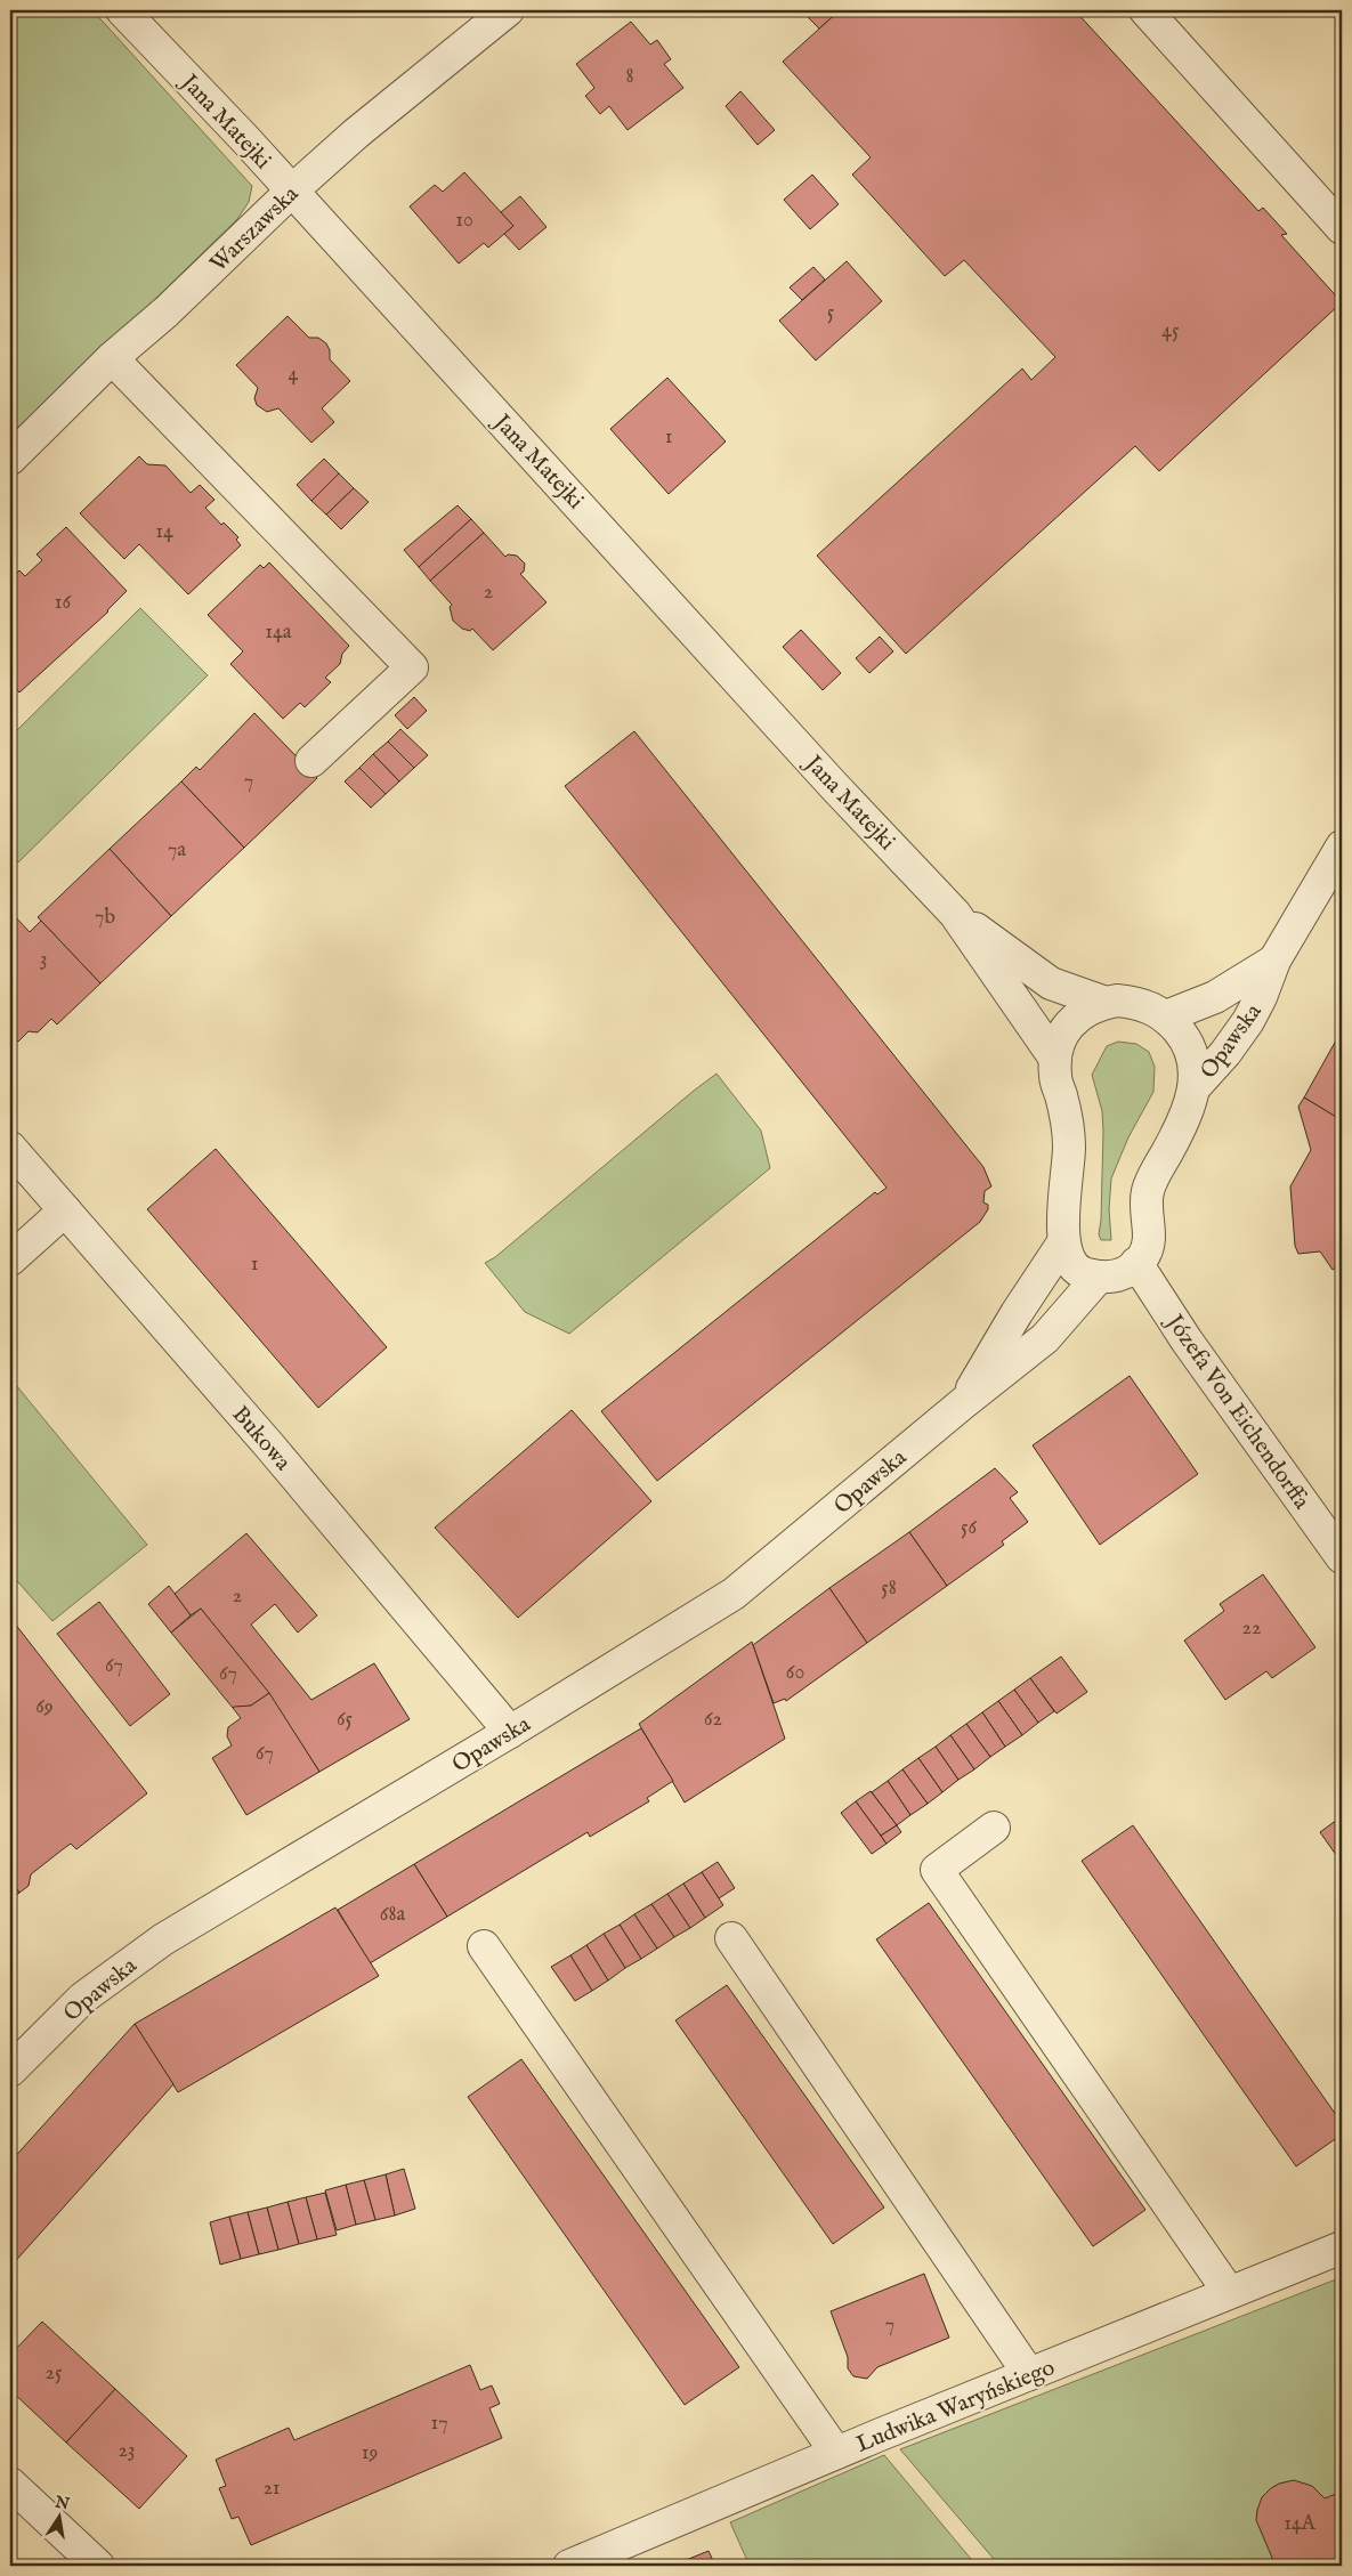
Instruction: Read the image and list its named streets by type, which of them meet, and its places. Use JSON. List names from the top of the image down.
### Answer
{
  "streets": {
    "street": [
      "Jana Matejki",
      "Warszawska",
      "Opawska",
      "Józefa Von Eichendorffa",
      "Bukowa",
      "Ludwika Waryńskiego"
    ]
  },
  "crossings": [
    ["Jana Matejki", "Warszawska"],
    ["Jana Matejki", "Opawska"],
    ["Opawska", "Józefa Von Eichendorffa"],
    ["Opawska", "Bukowa"]
  ],
  "house_numbers": [
    "8",
    "10",
    "5",
    "45",
    "4",
    "1",
    "14",
    "2",
    "16",
    "14a",
    "7",
    "7a",
    "7b",
    "3",
    "1",
    "56",
    "58",
    "2",
    "22",
    "67",
    "60",
    "67",
    "69",
    "65",
    "62",
    "67",
    "68a",
    "7",
    "25",
    "17",
    "23",
    "19",
    "21",
    "14A"
  ],
  "north": "top"
}
